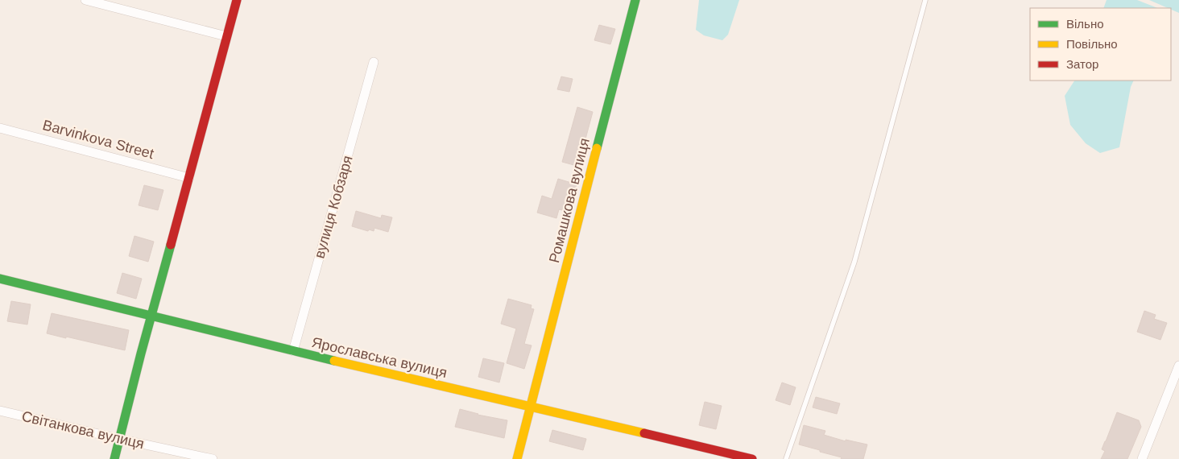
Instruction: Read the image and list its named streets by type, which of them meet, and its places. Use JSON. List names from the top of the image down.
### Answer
{
  "streets": {
    "street": [
      "Barvinkova Street",
      "Ромашкова вулиця",
      "вулиця Кобзаря",
      "Ярославська вулиця",
      "Світанкова вулиця"
    ]
  },
  "crossings": [
    ["Ромашкова вулиця", "Ярославська вулиця"],
    ["вулиця Кобзаря", "Ярославська вулиця"]
  ],
  "legend": ["Вільно", "Повільно", "Затор"]
}
